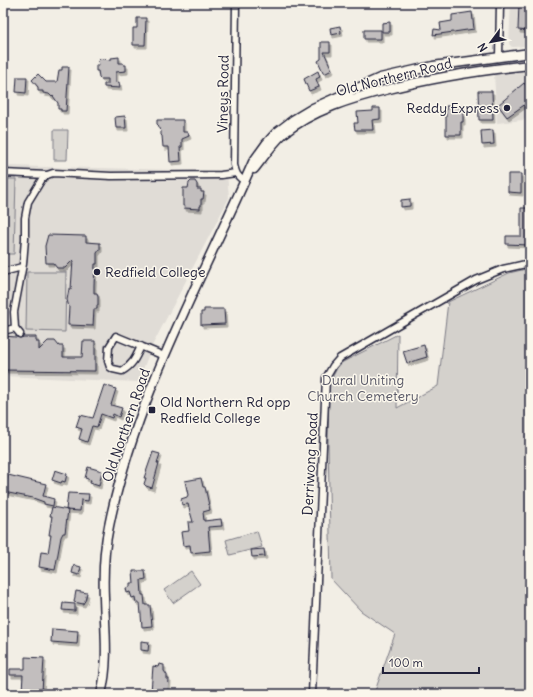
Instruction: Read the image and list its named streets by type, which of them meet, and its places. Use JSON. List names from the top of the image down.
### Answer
{
  "streets": {
    "main road": ["Old Northern Road"],
    "street": ["Vineys Road", "Derriwong Road"]
  },
  "parks": ["Dural Uniting Church Cemetery"],
  "places": {
    "other": ["Reddy Express", "Redfield College"],
    "transit": ["Old Northern Rd opp Redfield College"]
  },
  "scale_bar": "100 m",
  "north": "bottom left"
}
